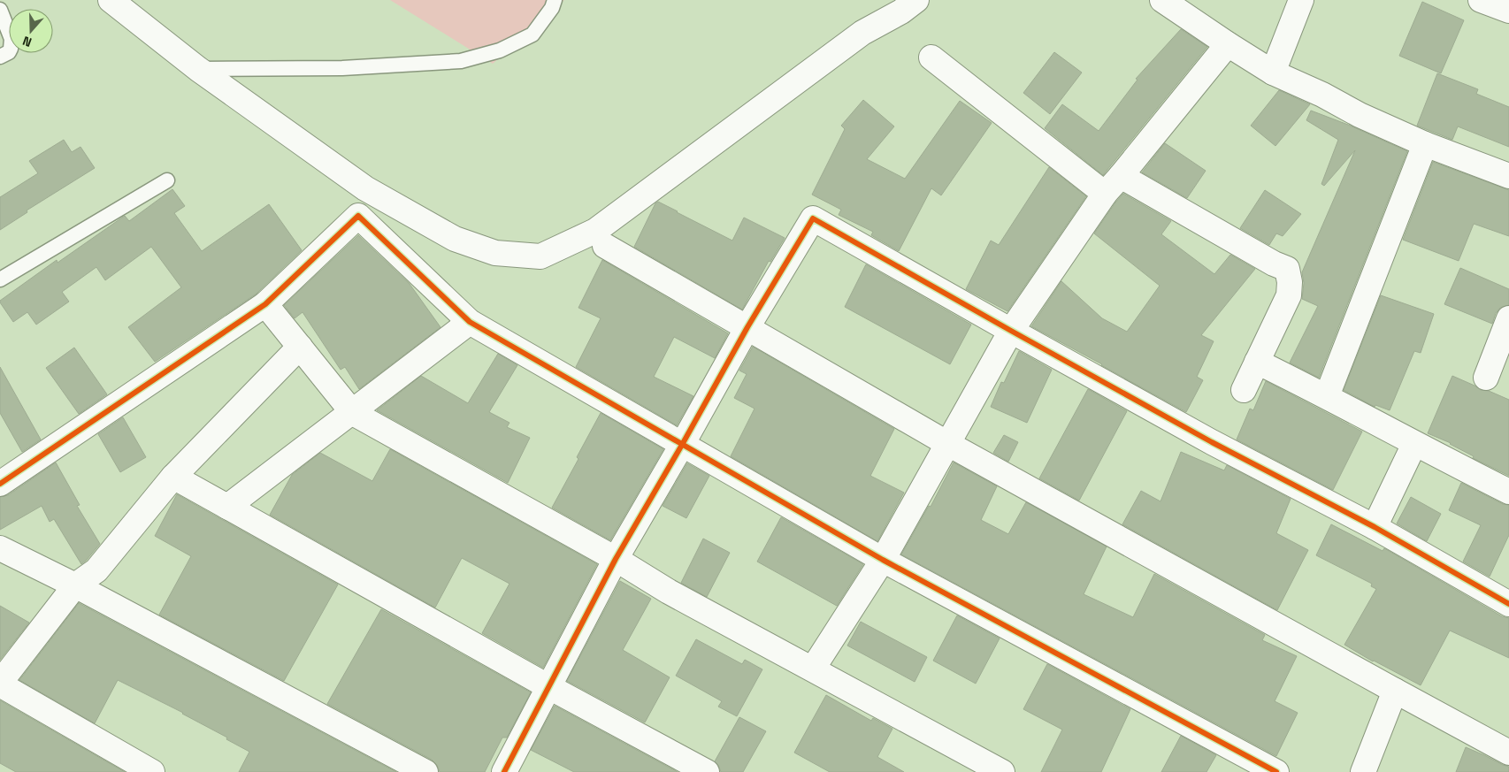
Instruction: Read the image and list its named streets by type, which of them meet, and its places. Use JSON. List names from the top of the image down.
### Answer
{
  "north": "bottom"
}
